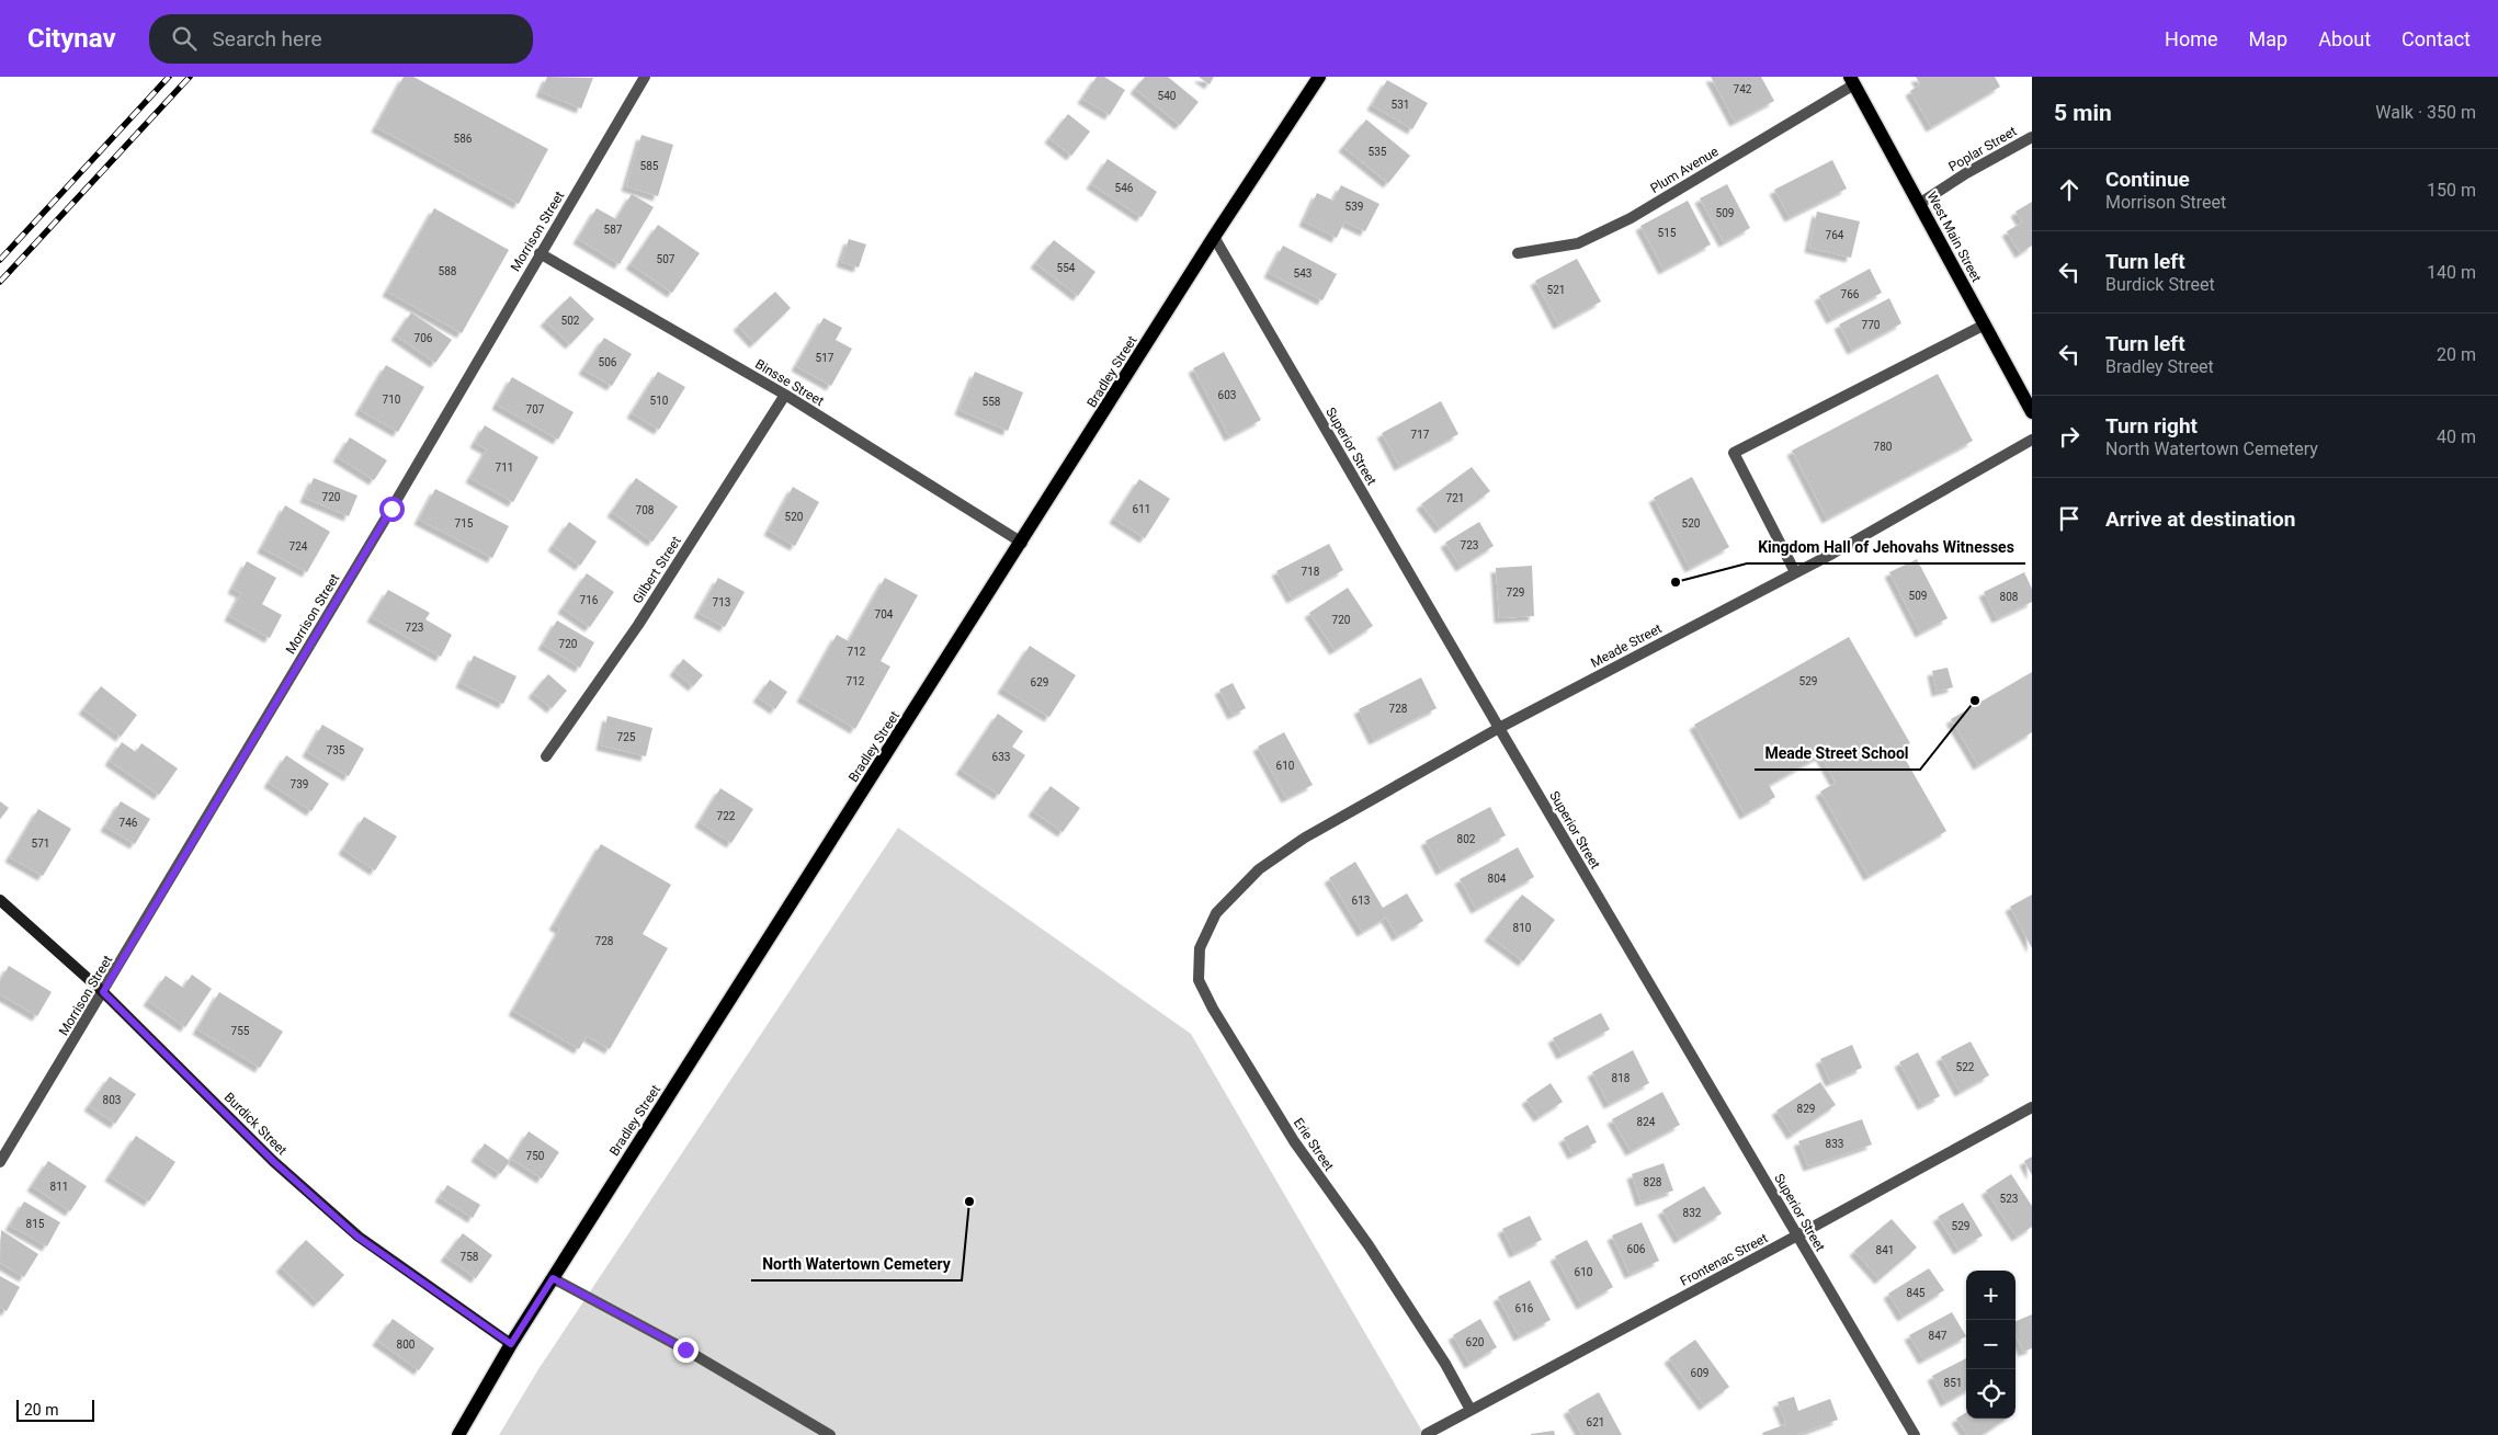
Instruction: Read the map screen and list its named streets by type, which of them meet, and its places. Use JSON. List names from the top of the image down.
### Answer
{
  "streets": {
    "main road": ["West Main Street", "Bradley Street"],
    "street": [
      "Poplar Street",
      "Plum Avenue",
      "Morrison Street",
      "Binsse Street",
      "Superior Street",
      "Gilbert Street",
      "Meade Street",
      "Burdick Street",
      "Erie Street",
      "Frontenac Street"
    ]
  },
  "crossings": [
    ["Poplar Street", "West Main Street"],
    ["Plum Avenue", "West Main Street"],
    ["Morrison Street", "Binsse Street"],
    ["Morrison Street", "Burdick Street"],
    ["Bradley Street", "Binsse Street"],
    ["Bradley Street", "Superior Street"],
    ["Bradley Street", "Burdick Street"],
    ["Binsse Street", "Gilbert Street"],
    ["Superior Street", "Meade Street"],
    ["Superior Street", "Frontenac Street"],
    ["Meade Street", "Erie Street"],
    ["Erie Street", "Frontenac Street"]
  ],
  "places": ["Kingdom Hall of Jehovahs Witnesses", "Meade Street School", "North Watertown Cemetery"],
  "house_numbers": [
    "742",
    "540",
    "531",
    "586",
    "535",
    "585",
    "546",
    "539",
    "509",
    "587",
    "515",
    "764",
    "507",
    "554",
    "588",
    "543",
    "521",
    "766",
    "502",
    "770",
    "706",
    "517",
    "506",
    "603",
    "710",
    "510",
    "558",
    "707",
    "717",
    "780",
    "711",
    "720",
    "721",
    "611",
    "708",
    "520",
    "715",
    "520",
    "723",
    "724",
    "718",
    "729",
    "509",
    "808",
    "716",
    "713",
    "704",
    "720",
    "723",
    "720",
    "712",
    "712",
    "529",
    "629",
    "728",
    "725",
    "735",
    "633",
    "610",
    "739",
    "722",
    "746",
    "802",
    "571",
    "804",
    "613",
    "810",
    "728",
    "755",
    "522",
    "818",
    "803",
    "829",
    "824",
    "833",
    "750",
    "828",
    "811",
    "523",
    "832",
    "815",
    "529",
    "606",
    "841",
    "758",
    "610",
    "845",
    "616",
    "847",
    "620",
    "800",
    "609",
    "851",
    "621"
  ],
  "scale_bar": "20 m",
  "page": {
    "header": "Citynav",
    "search": "Search here",
    "nav": [
      "Home",
      "Map",
      "About",
      "Contact"
    ],
    "heading": ["5 min", "Walk · 350 m"],
    "list": [
      ["Continue", "Morrison Street", "150 m"],
      ["Turn left", "Burdick Street", "140 m"],
      ["Turn left", "Bradley Street", "20 m"],
      ["Turn right", "North Watertown Cemetery", "40 m"],
      "Arrive at destination"
    ],
    "map_buttons": ["+", "−"],
    "scale": "20 m"
  }
}
